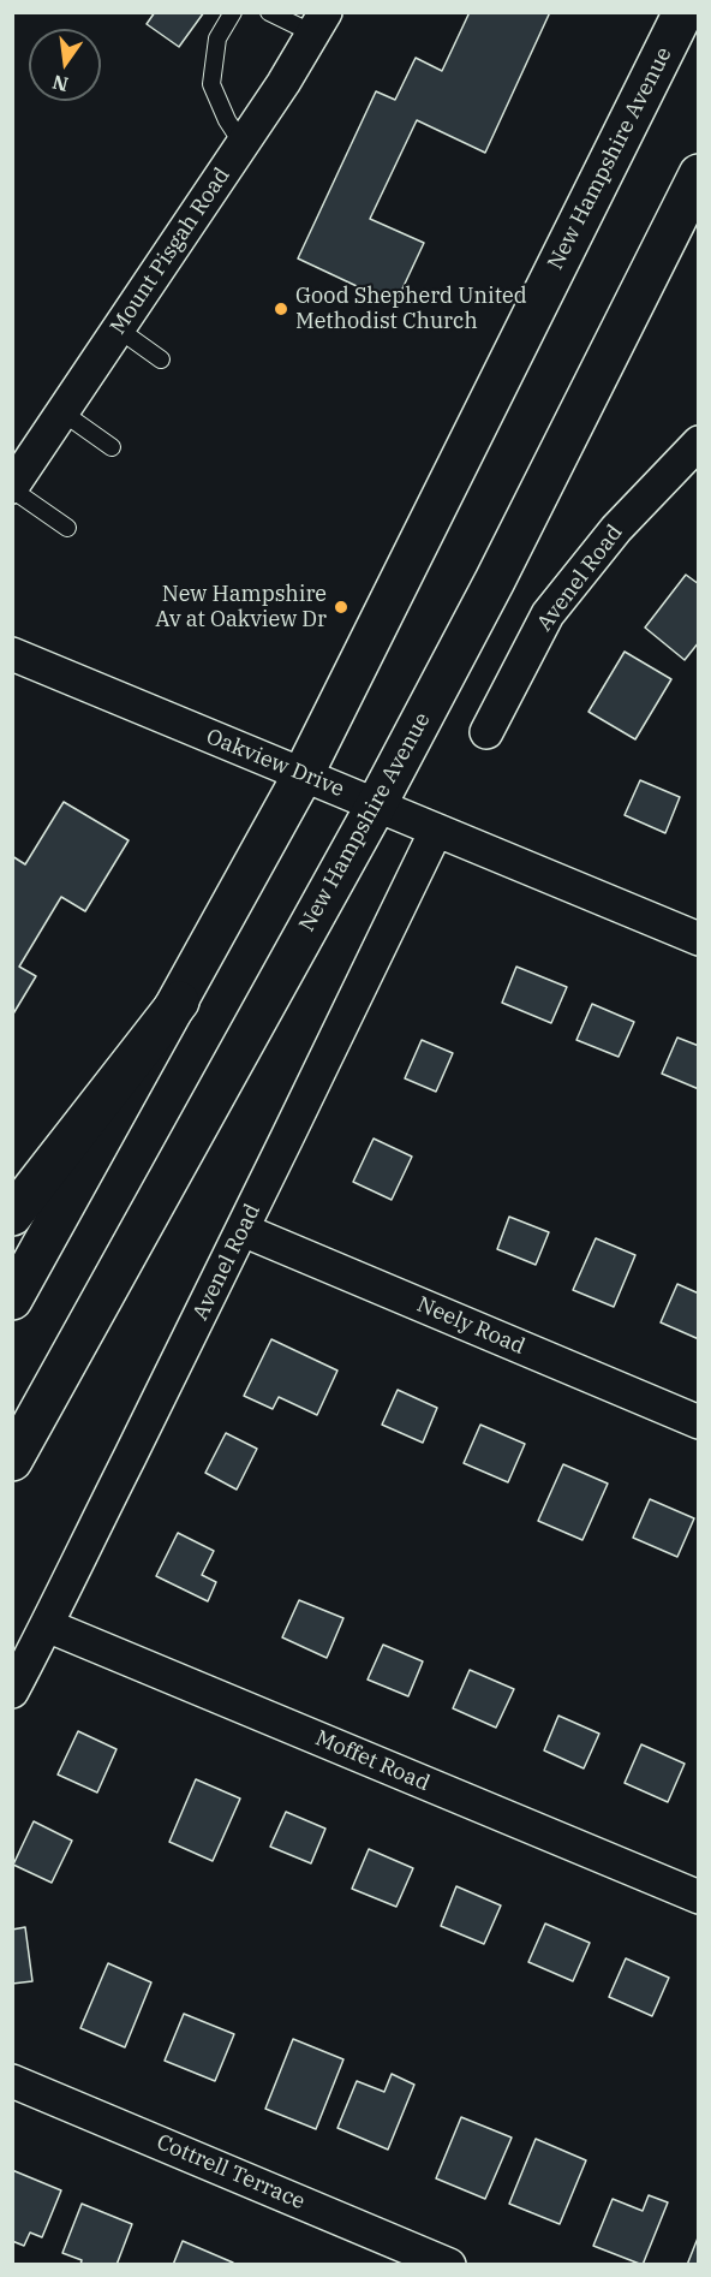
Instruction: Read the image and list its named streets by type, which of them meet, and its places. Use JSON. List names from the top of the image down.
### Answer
{
  "streets": {
    "main road": ["New Hampshire Avenue"],
    "street": [
      "Mount Pisgah Road",
      "Avenel Road",
      "Oakview Drive",
      "Neely Road",
      "Moffet Road",
      "Cottrell Terrace"
    ]
  },
  "crossings": [
    ["New Hampshire Avenue", "Oakview Drive"],
    ["Avenel Road", "Oakview Drive"],
    ["Avenel Road", "Neely Road"],
    ["Avenel Road", "Moffet Road"]
  ],
  "places": ["Good Shepherd United Methodist Church", "New Hampshire Av at Oakview Dr"],
  "north": "bottom"
}
